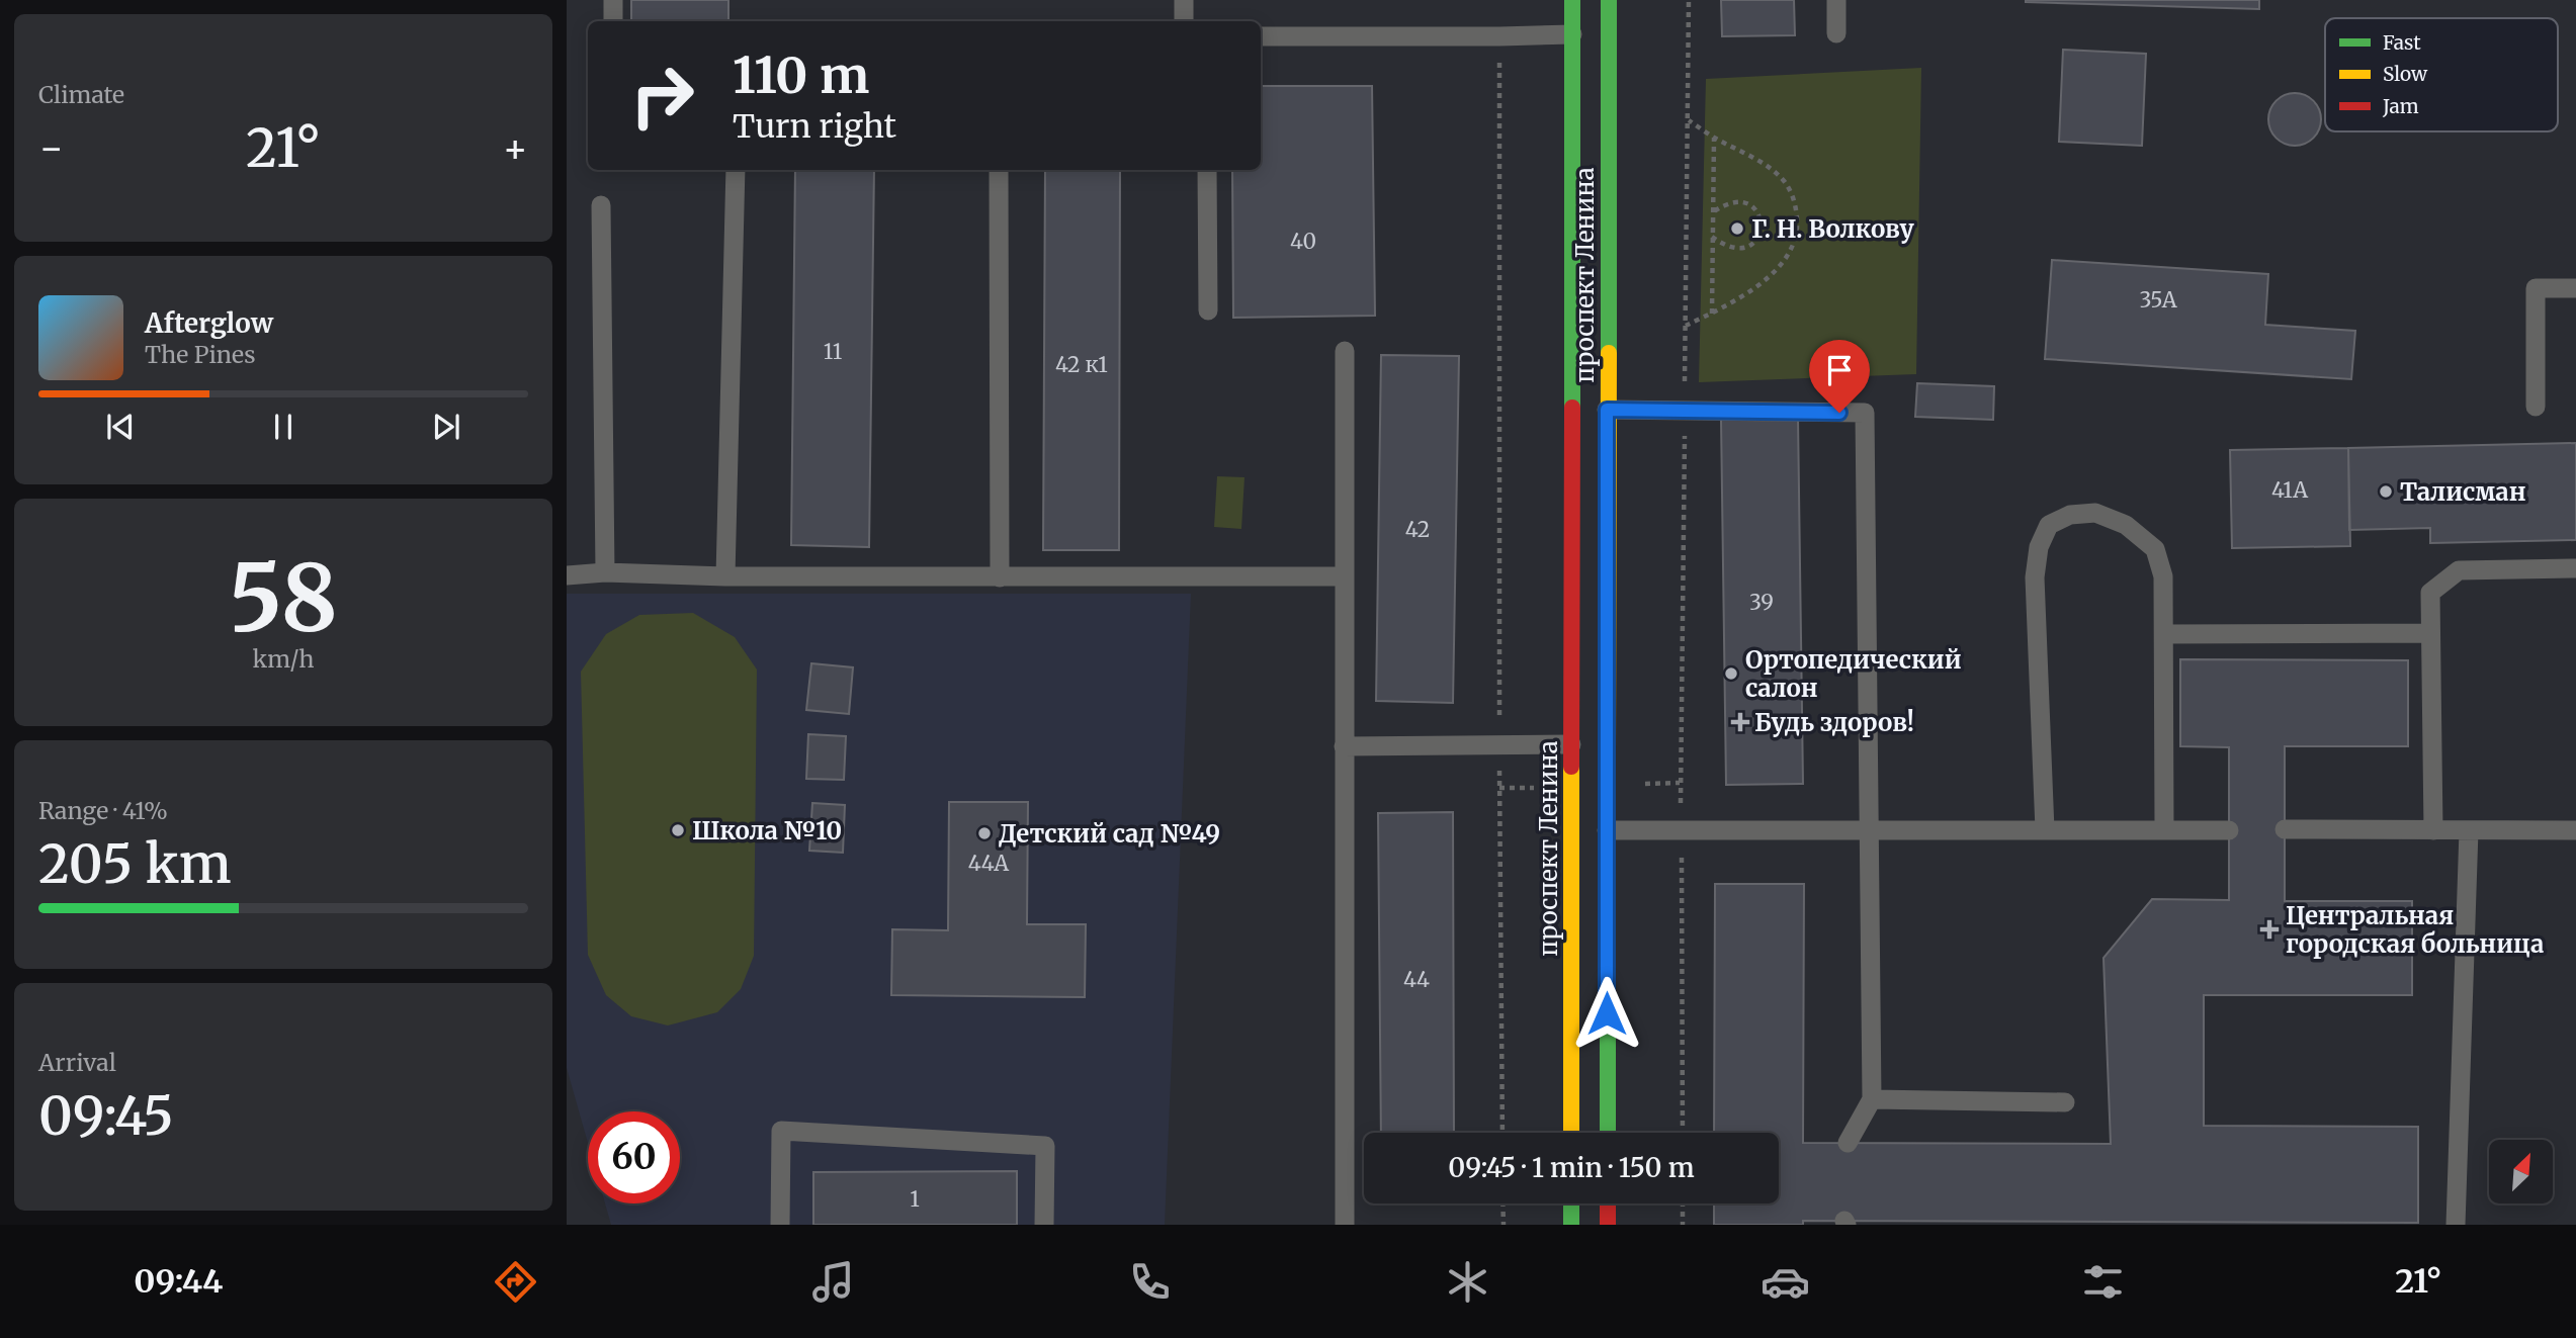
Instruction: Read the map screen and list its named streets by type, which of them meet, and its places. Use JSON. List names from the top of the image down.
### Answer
{
  "streets": {
    "main road": ["проспект Ленина"]
  },
  "places": {
    "other": [
      "Г. Н. Волкову",
      "Талисман",
      "Ортопедический салон",
      "Школа №10",
      "Детский сад №49"
    ],
    "health": ["Будь здоров!", "Центральная городская больница"]
  },
  "house_numbers": [
    "40",
    "35А",
    "11",
    "42 к1",
    "41А",
    "42",
    "39",
    "44А",
    "44",
    "1"
  ],
  "legend": ["Fast", "Slow", "Jam"],
  "north": "top right",
  "page": {
    "tile": [
      "Climate",
      ["58", "km/h"],
      ["Range · 41%", "205 km"],
      ["Arrival", "09:45"]
    ],
    "turn": ["110 m", "Turn right"],
    "heat": ["−", "21°", "+"],
    "song": ["Afterglow", "The Pines"],
    "limit": "60",
    "trip": "09:45 · 1 min · 150 m",
    "tabs": ["09:44", "21°"]
  }
}
